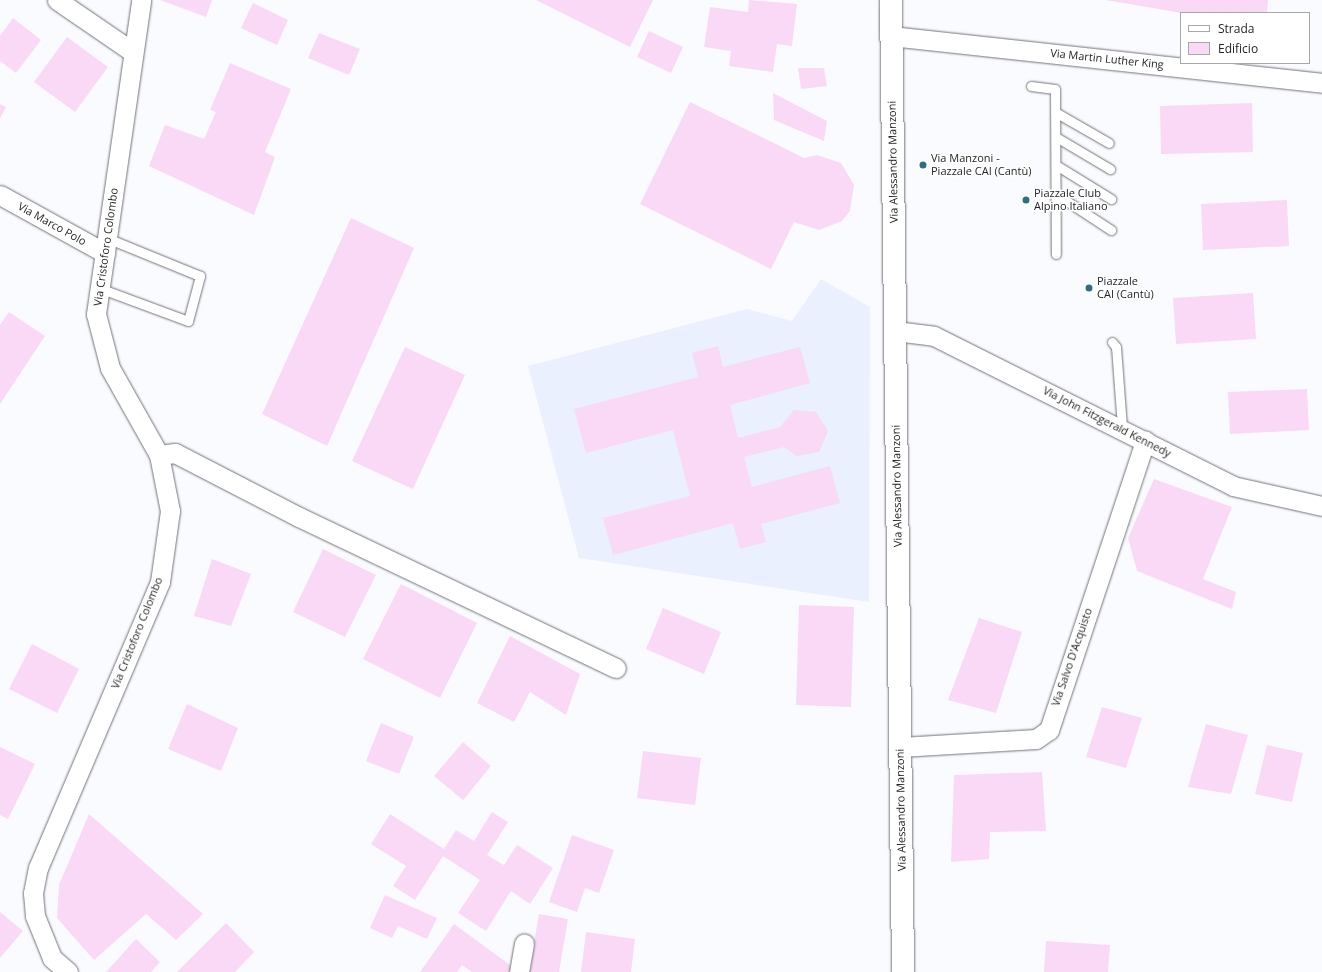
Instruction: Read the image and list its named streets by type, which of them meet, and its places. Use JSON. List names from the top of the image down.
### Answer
{
  "streets": {
    "main road": ["Via Alessandro Manzoni"],
    "street": [
      "Via Martin Luther King",
      "Via Marco Polo",
      "Via Cristoforo Colombo",
      "Via John Fitzgerald Kennedy",
      "Via Salvo D'Acquisto"
    ]
  },
  "crossings": [
    ["Via Martin Luther King", "Via Alessandro Manzoni"],
    ["Via Alessandro Manzoni", "Via John Fitzgerald Kennedy"],
    ["Via Alessandro Manzoni", "Via Salvo D'Acquisto"],
    ["Via Marco Polo", "Via Cristoforo Colombo"],
    ["Via John Fitzgerald Kennedy", "Via Salvo D'Acquisto"]
  ],
  "places": ["Via Manzoni - Piazzale CAI (Cantù)", "Piazzale Club Alpino Italiano", "Piazzale CAI (Cantù)"],
  "legend": ["Strada", "Edificio"]
}
